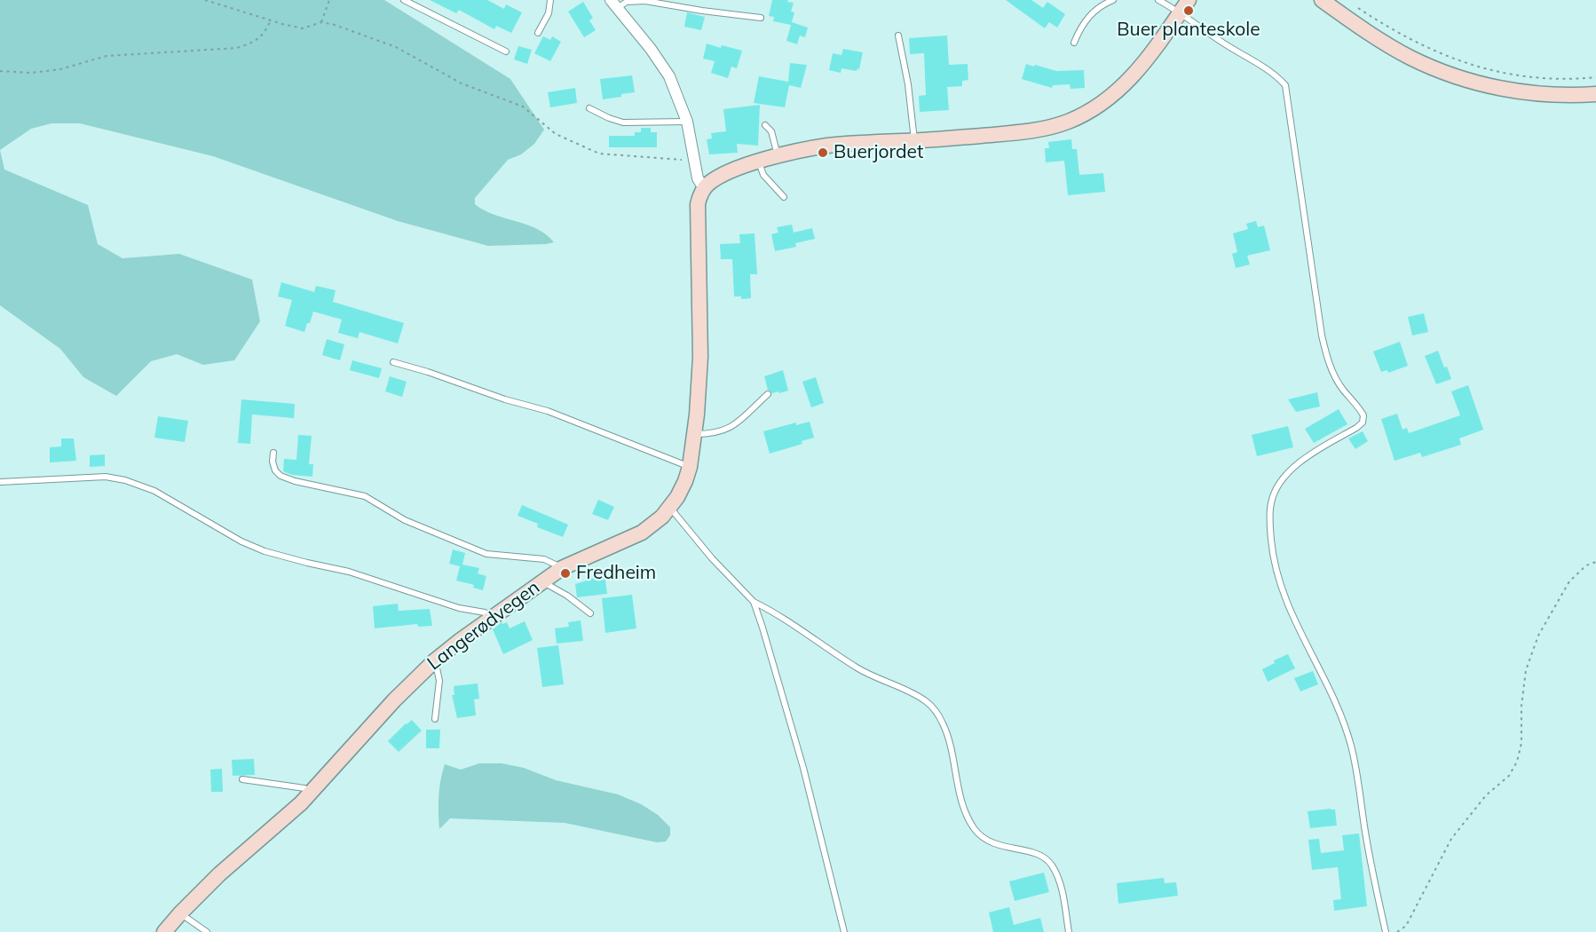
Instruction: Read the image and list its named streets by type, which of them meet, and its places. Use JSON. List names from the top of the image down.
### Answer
{
  "streets": {
    "main road": ["Langerødvegen"]
  },
  "places": ["Buer planteskole", "Buerjordet", "Fredheim"]
}
